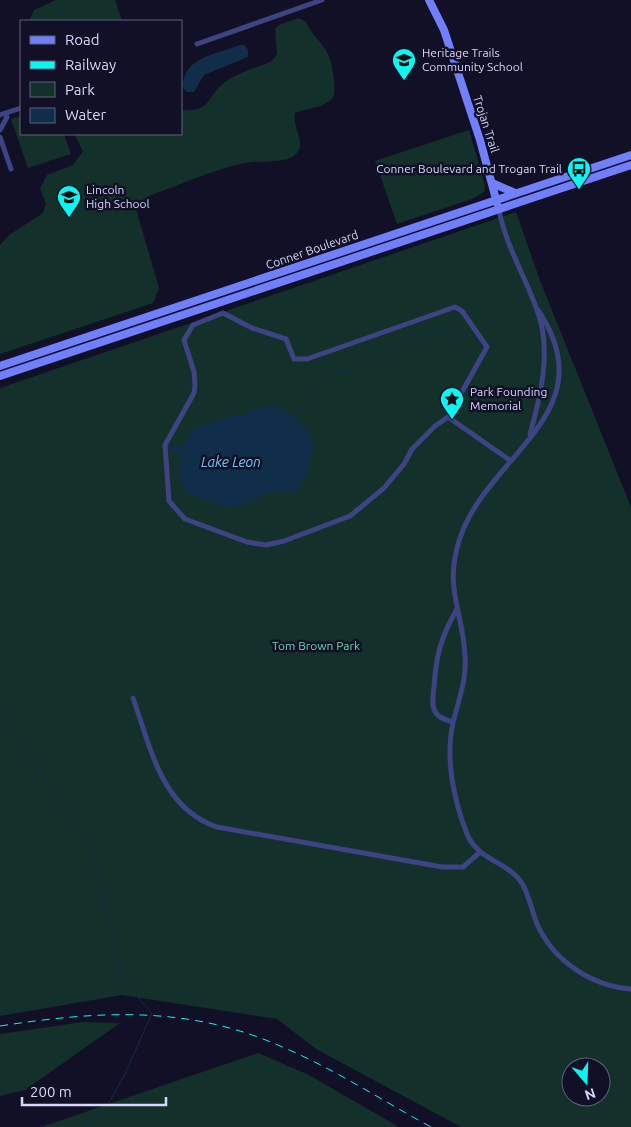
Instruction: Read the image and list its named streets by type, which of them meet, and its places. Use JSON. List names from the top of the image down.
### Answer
{
  "streets": {
    "main road": ["Trojan Trail", "Conner Boulevard"]
  },
  "crossings": [
    ["Trojan Trail", "Conner Boulevard"]
  ],
  "water": ["Lake Leon"],
  "parks": ["Tom Brown Park"],
  "places": {
    "school or university": ["Heritage Trails Community School", "Lincoln High School"],
    "bus stop": ["Conner Boulevard and Trogan Trail"],
    "place": ["Park Founding Memorial"]
  },
  "legend": [
    "Road",
    "Railway",
    "Park",
    "Water"
  ],
  "scale_bar": "200 m",
  "north": "bottom"
}
